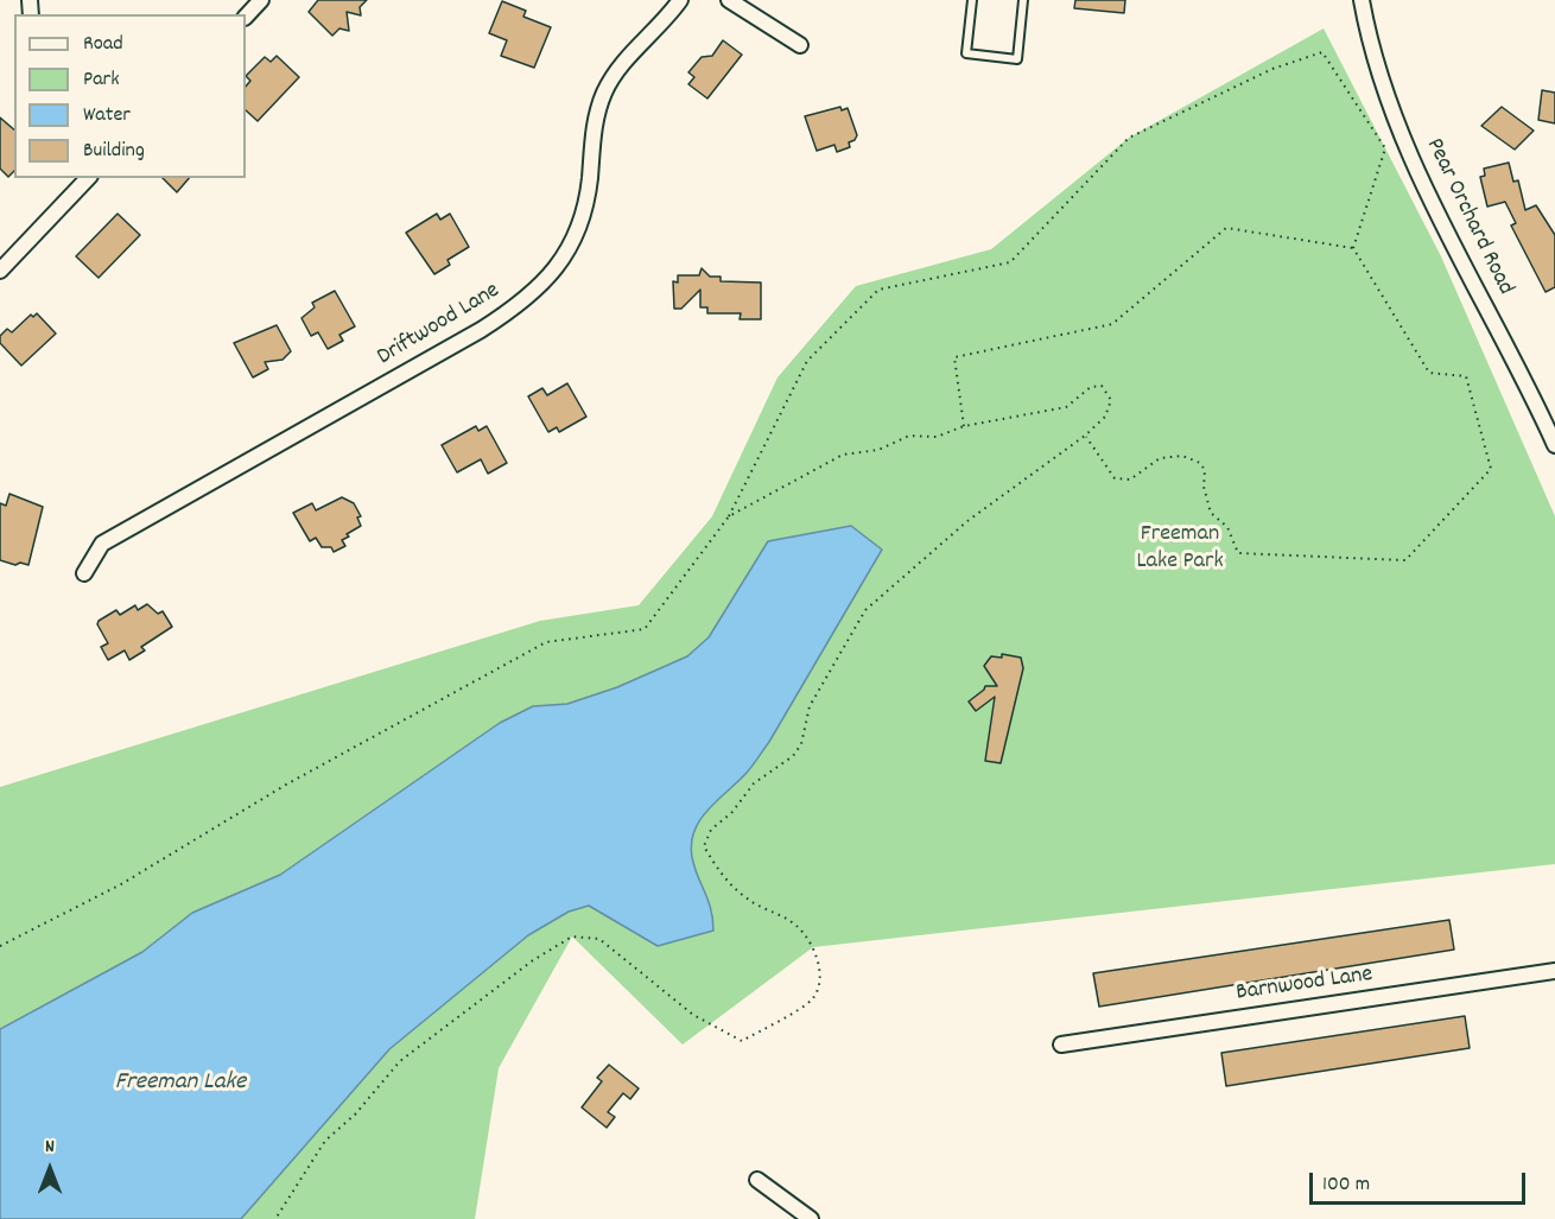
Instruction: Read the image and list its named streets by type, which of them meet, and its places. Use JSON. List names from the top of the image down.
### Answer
{
  "streets": {
    "street": ["Pear Orchard Road", "Driftwood Lane", "Barnwood Lane"]
  },
  "water": ["Freeman Lake"],
  "parks": ["Freeman Lake Park"],
  "legend": [
    "Road",
    "Park",
    "Water",
    "Building"
  ],
  "scale_bar": "100 m",
  "north": "top"
}
